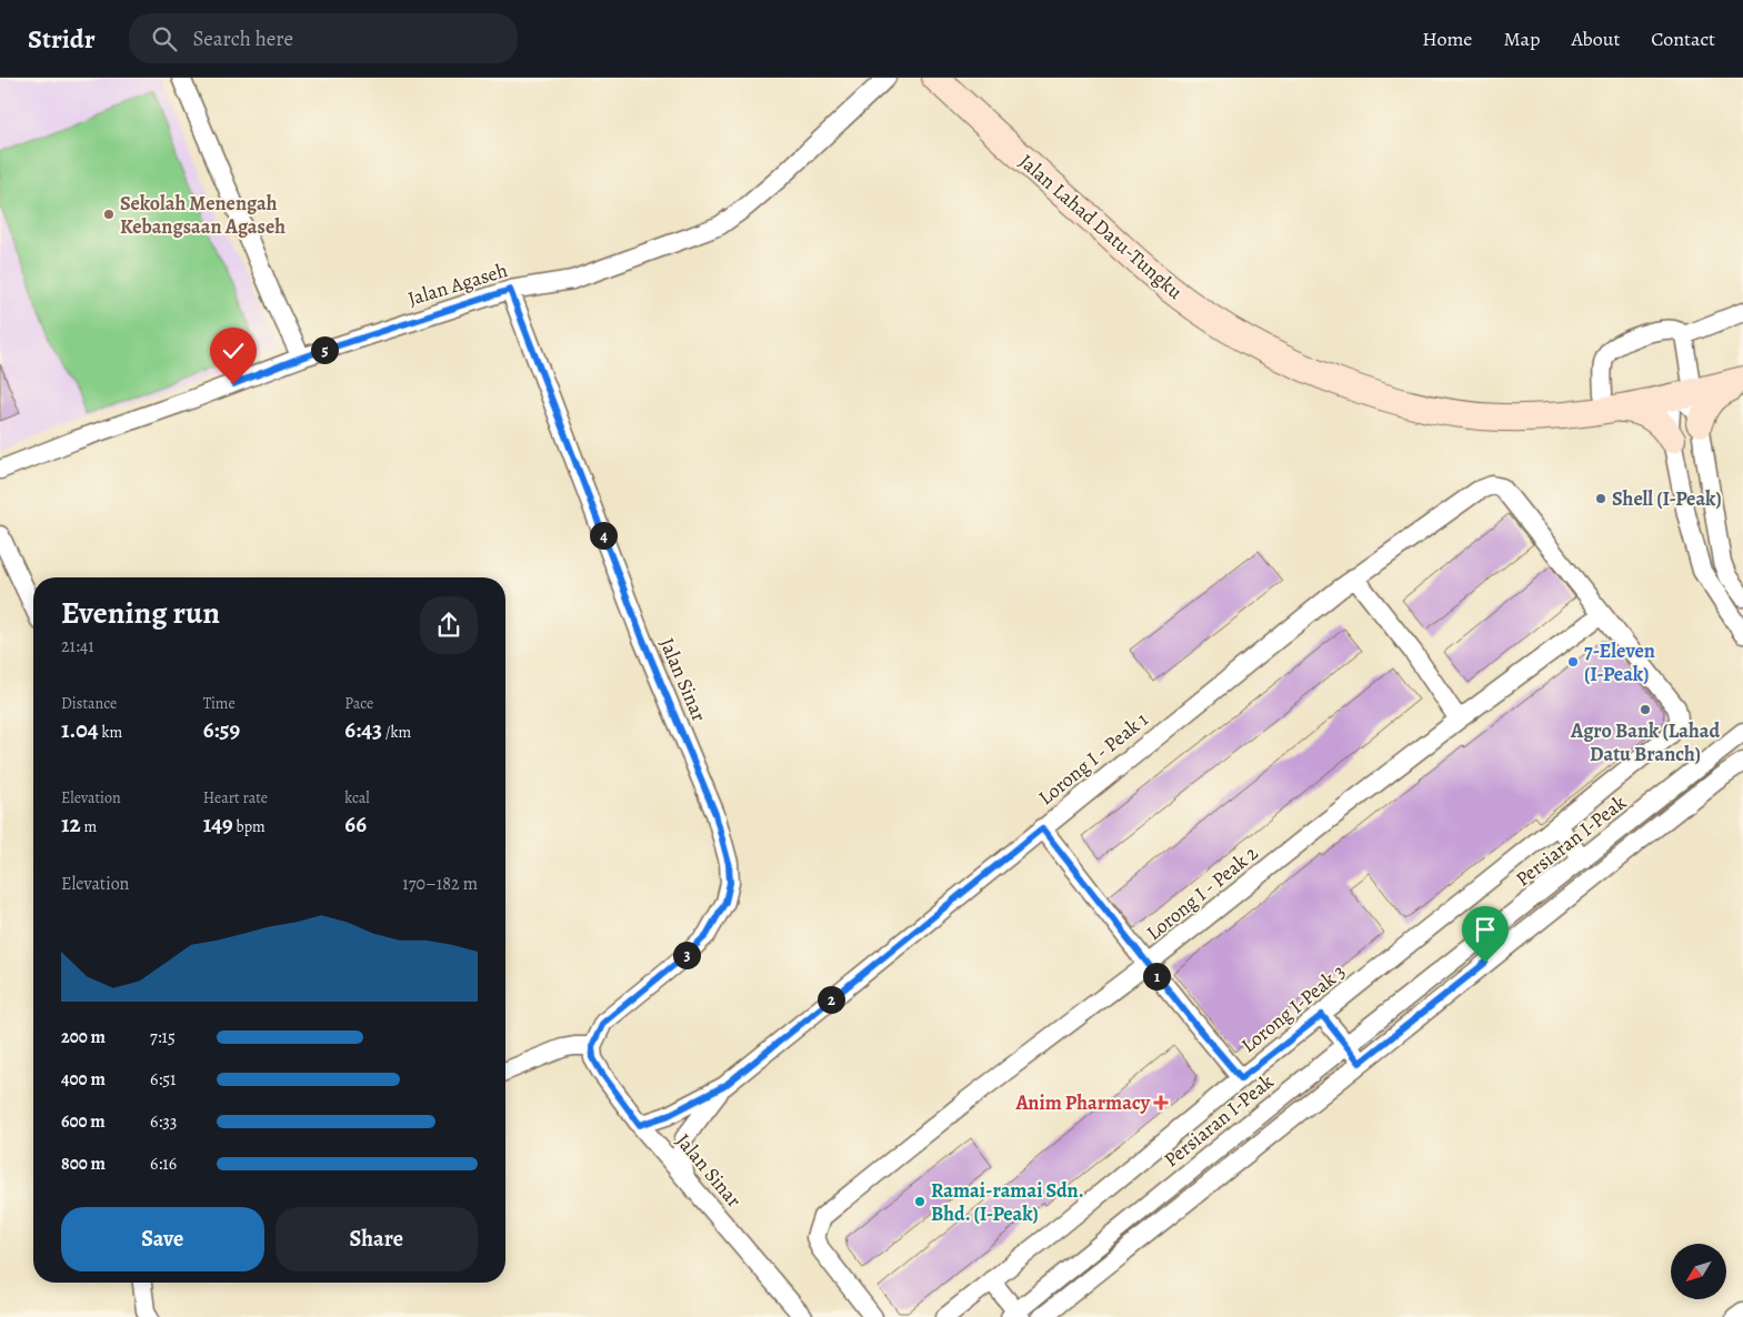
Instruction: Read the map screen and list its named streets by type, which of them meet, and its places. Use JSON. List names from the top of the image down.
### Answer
{
  "streets": {
    "main road": ["Jalan Lahad Datu-Tungku"],
    "street": [
      "Jalan Agaseh",
      "Jalan Sinar",
      "Lorong I - Peak 1",
      "Persiaran I-Peak",
      "Lorong I - Peak 2",
      "Lorong I-Peak 3"
    ]
  },
  "crossings": [
    ["Jalan Agaseh", "Jalan Sinar"],
    ["Jalan Sinar", "Lorong I - Peak 1"],
    ["Lorong I - Peak 1", "Lorong I - Peak 2"],
    ["Lorong I - Peak 1", "Lorong I-Peak 3"],
    ["Lorong I - Peak 2", "Lorong I-Peak 3"]
  ],
  "places": {
    "other": [
      "Sekolah Menengah Kebangsaan Agaseh",
      "Shell (I-Peak)",
      "7-Eleven (I-Peak)",
      "Agro Bank (Lahad Datu Branch)",
      "Ramai-ramai Sdn. Bhd. (I-Peak)"
    ],
    "health": ["Anim Pharmacy"]
  },
  "north": "bottom left",
  "page": {
    "header": "Stridr",
    "search": "Search here",
    "nav": [
      "Home",
      "Map",
      "About",
      "Contact"
    ],
    "pins": [
      "5",
      "4",
      "3",
      "1",
      "2"
    ],
    "heading": ["Evening run", "21:41"],
    "stats": [
      ["Distance", "1.04 km"],
      ["Time", "6:59"],
      ["Pace", "6:43 /km"],
      ["Elevation", "12 m"],
      ["Heart rate", "149 bpm"],
      ["kcal", "66"]
    ],
    "chart": ["Elevation", "170–182 m"],
    "list": [
      {
        "name": "200 m",
        "note": "7:15"
      },
      {
        "name": "400 m",
        "note": "6:51"
      },
      {
        "name": "600 m",
        "note": "6:33"
      },
      {
        "name": "800 m",
        "note": "6:16"
      }
    ],
    "buttons": ["Save", "Share"]
  }
}
